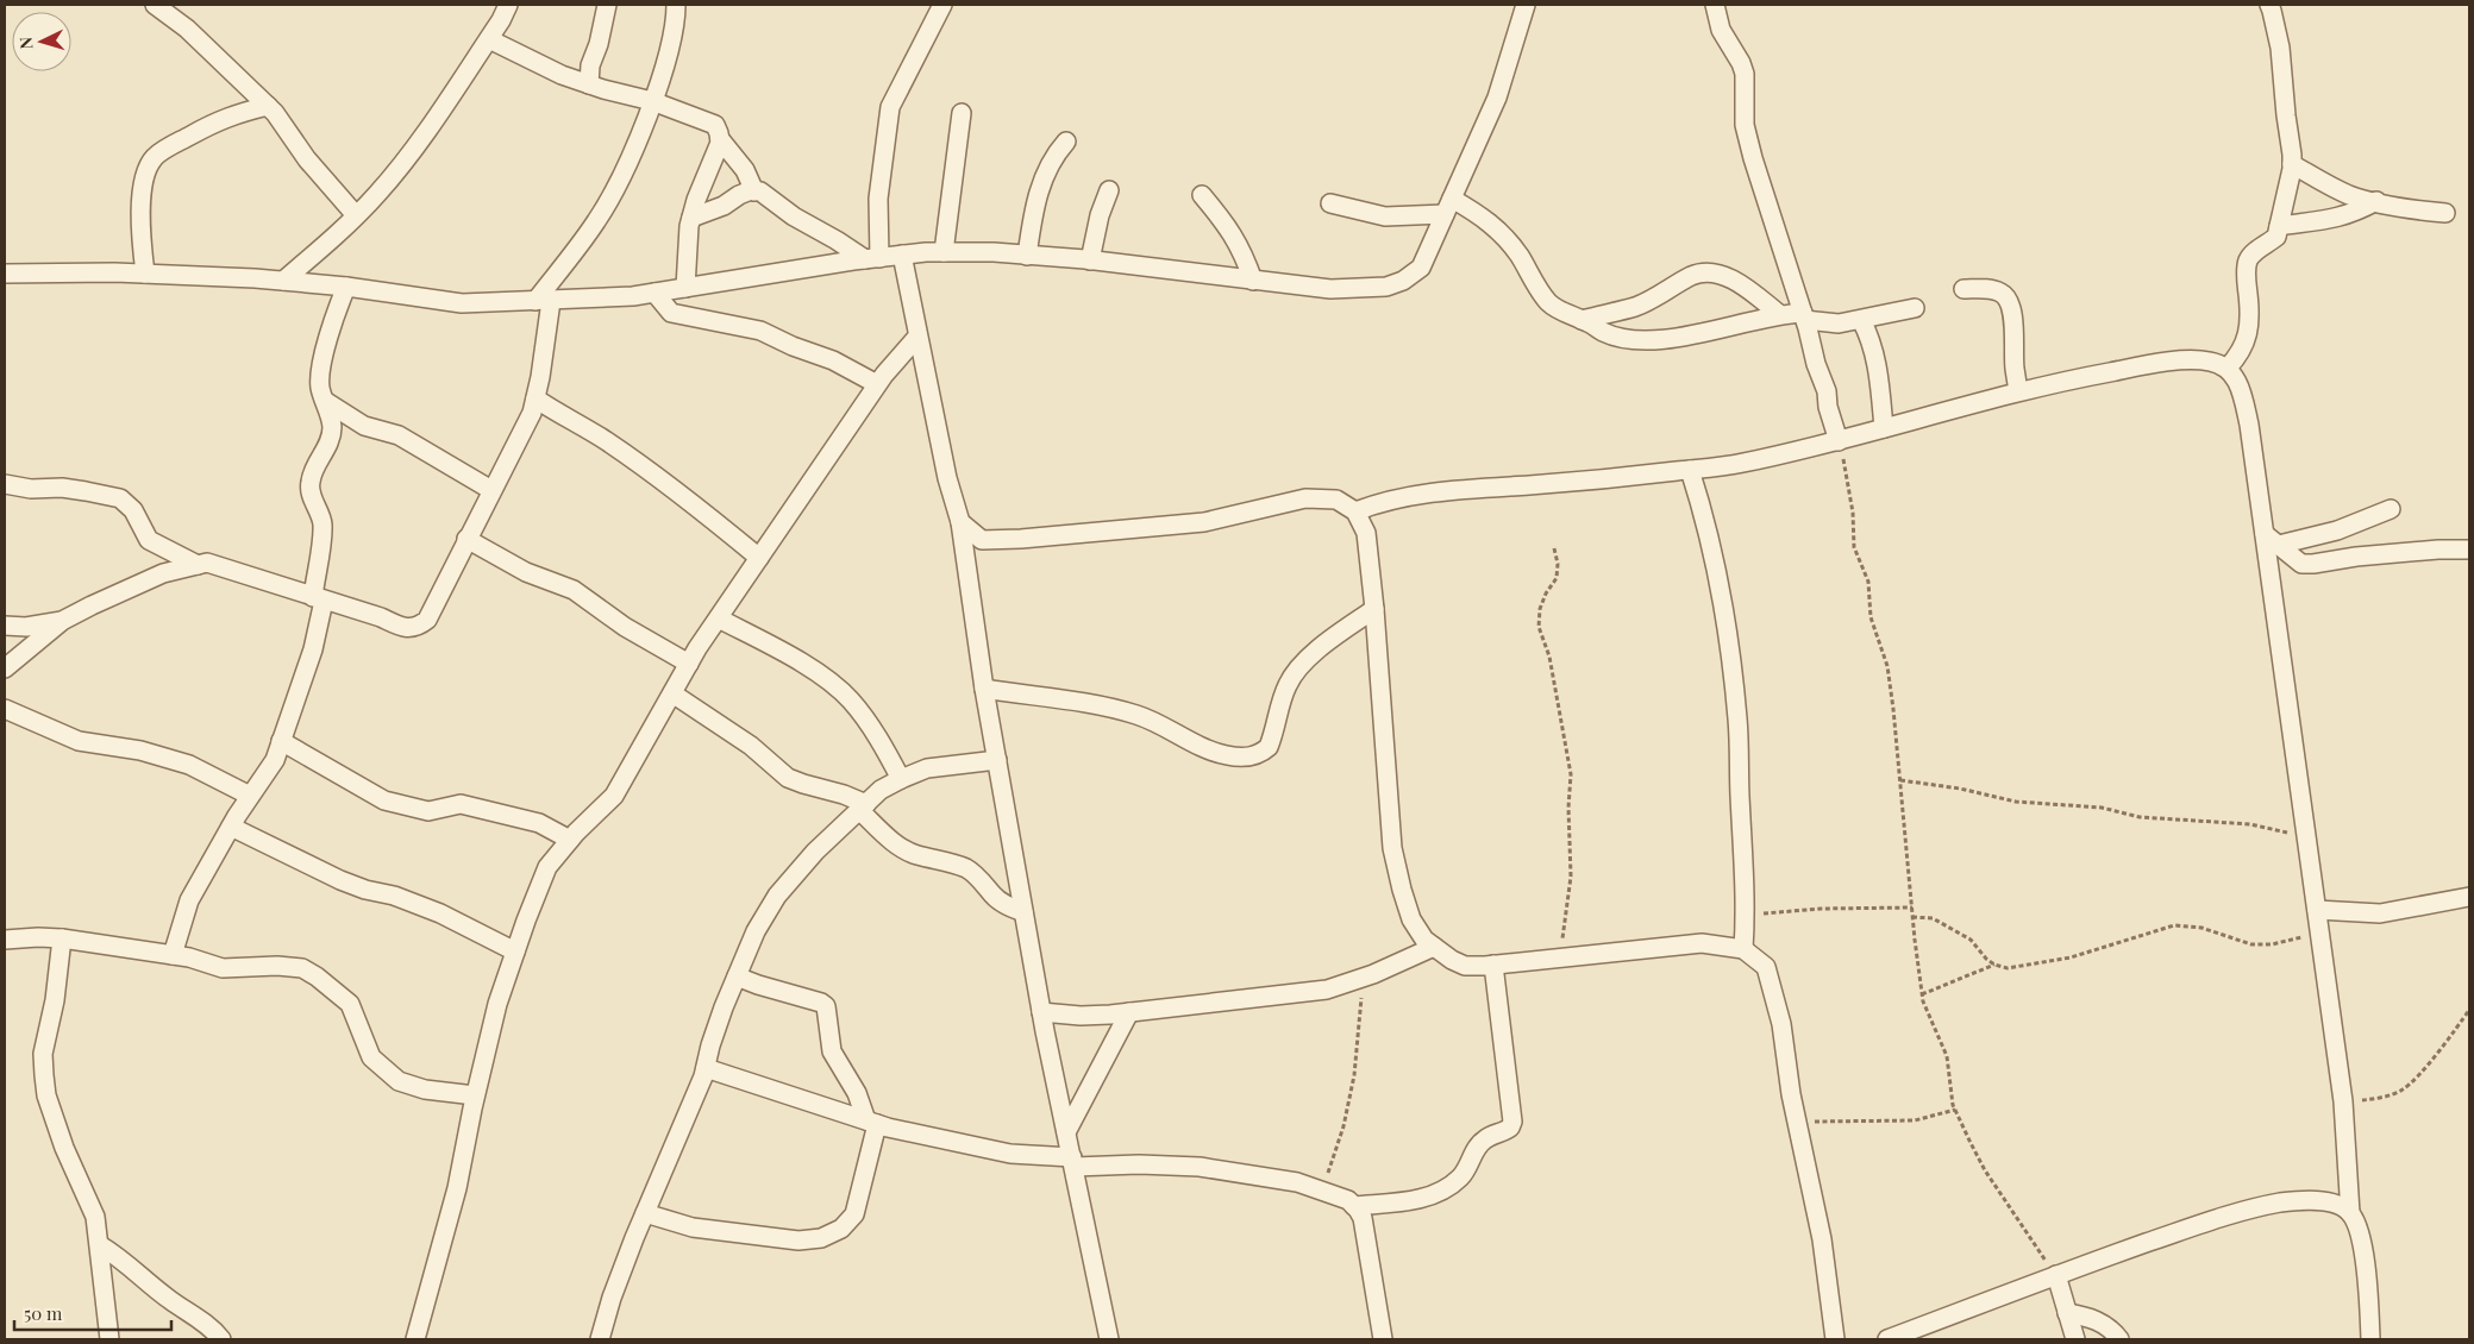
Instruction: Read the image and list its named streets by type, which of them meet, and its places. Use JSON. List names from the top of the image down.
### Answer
{
  "scale_bar": "50 m",
  "north": "left"
}
